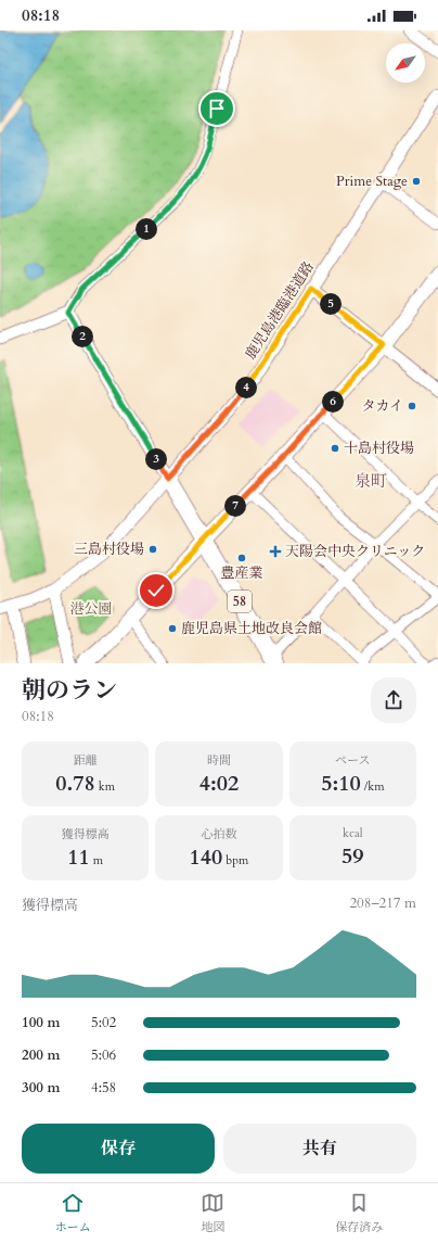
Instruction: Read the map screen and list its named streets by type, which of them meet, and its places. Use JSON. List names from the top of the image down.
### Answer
{
  "streets": {
    "highway": ["58"],
    "street": ["鹿児島港臨港道路"]
  },
  "crossings": [
    ["鹿児島港臨港道路", "58"]
  ],
  "districts": ["泉町"],
  "parks": ["港公園"],
  "places": {
    "other": [
      "Prime Stage",
      "タカイ",
      "十島村役場",
      "三島村役場",
      "豊産業",
      "鹿児島県土地改良会館"
    ],
    "health": ["天陽会中央クリニック"]
  },
  "north": "bottom left",
  "page": {
    "status": "08:18",
    "pins": [
      "1",
      "5",
      "2",
      "4",
      "6",
      "3",
      "7"
    ],
    "heading": ["朝のラン", "08:18"],
    "stats": [
      ["距離", "0.78 km"],
      ["時間", "4:02"],
      ["ペース", "5:10 /km"],
      ["獲得標高", "11 m"],
      ["心拍数", "140 bpm"],
      ["kcal", "59"]
    ],
    "chart": ["獲得標高", "208–217 m"],
    "list": [
      {
        "name": "100 m",
        "note": "5:02"
      },
      {
        "name": "200 m",
        "note": "5:06"
      },
      {
        "name": "300 m",
        "note": "4:58"
      }
    ],
    "buttons": ["保存", "共有"],
    "tabs": ["ホーム", "地図", "保存済み"]
  }
}
